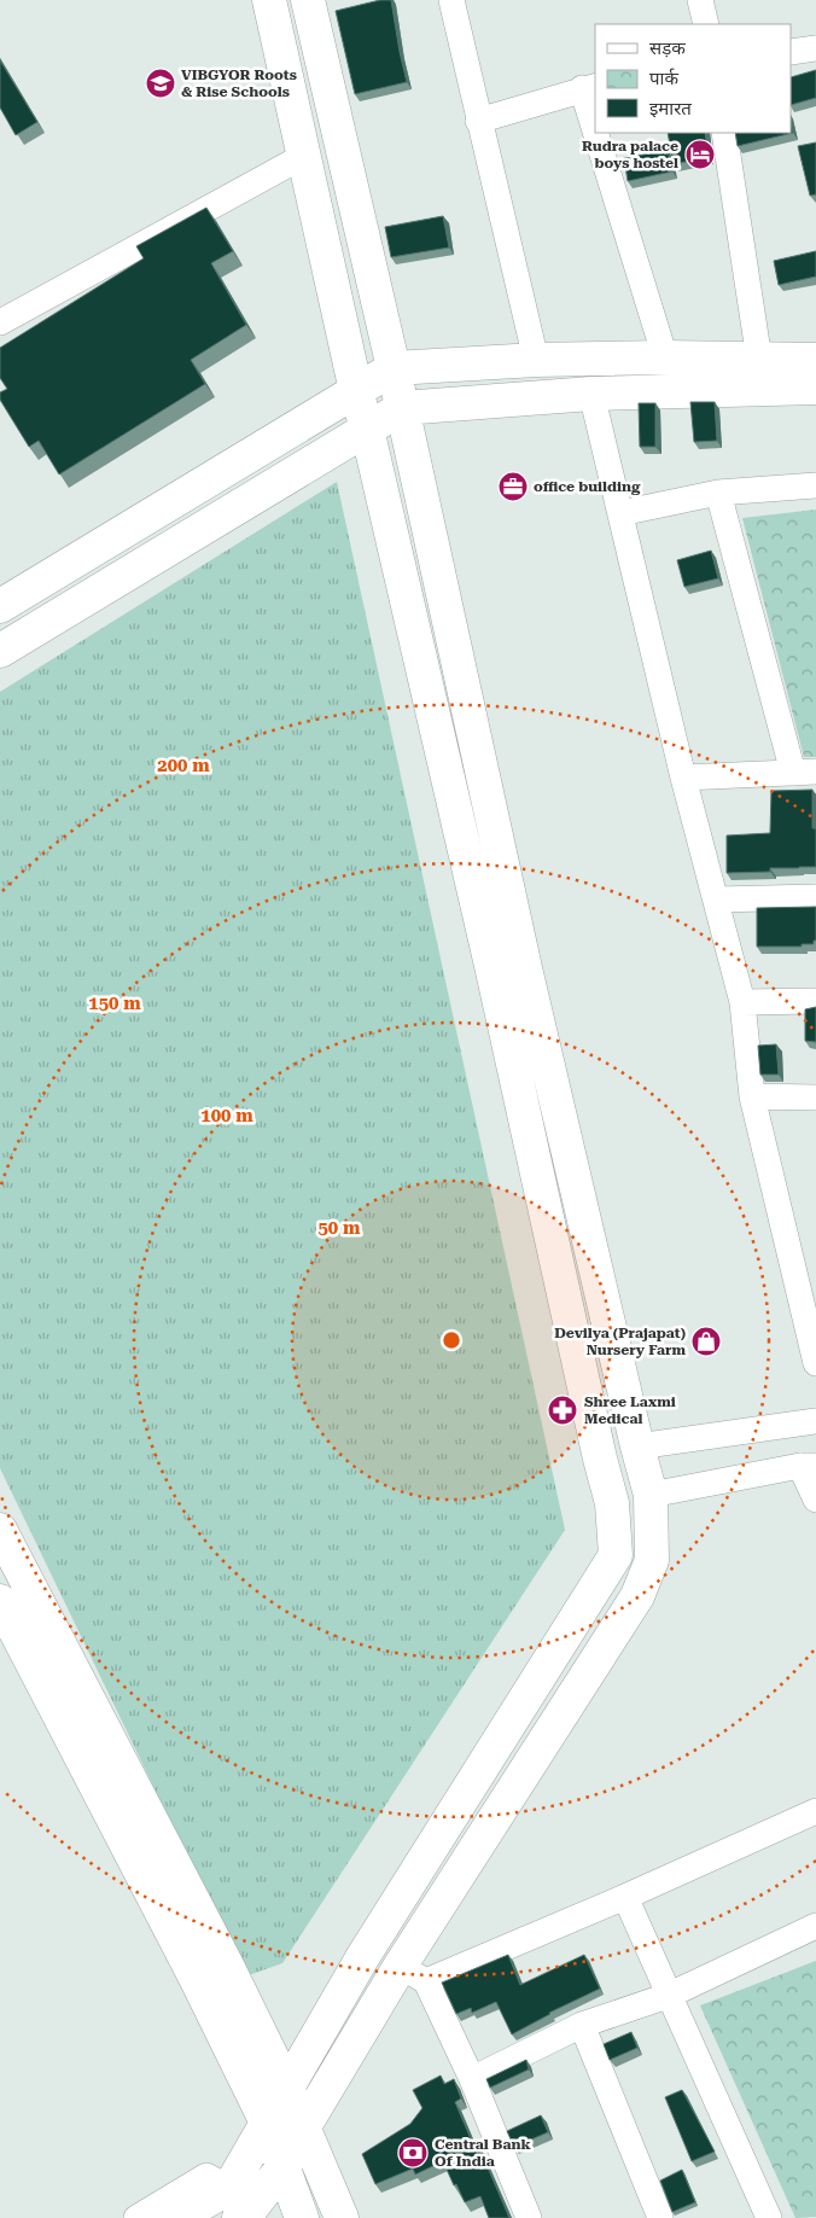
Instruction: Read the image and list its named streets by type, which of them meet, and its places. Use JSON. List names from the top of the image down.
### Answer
{
  "places": {
    "school or university": ["VIBGYOR Roots & Rise Schools"],
    "hotel": ["Rudra palace boys hostel"],
    "office": ["office building"],
    "shop": ["Devilya (Prajapat) Nursery Farm"],
    "pharmacy": ["Shree Laxmi Medical"],
    "bank": ["Central Bank Of India"]
  },
  "legend": ["सड़क", "पार्क", "इमारत"],
  "rings": [
    "200 m",
    "150 m",
    "100 m",
    "50 m"
  ]
}
